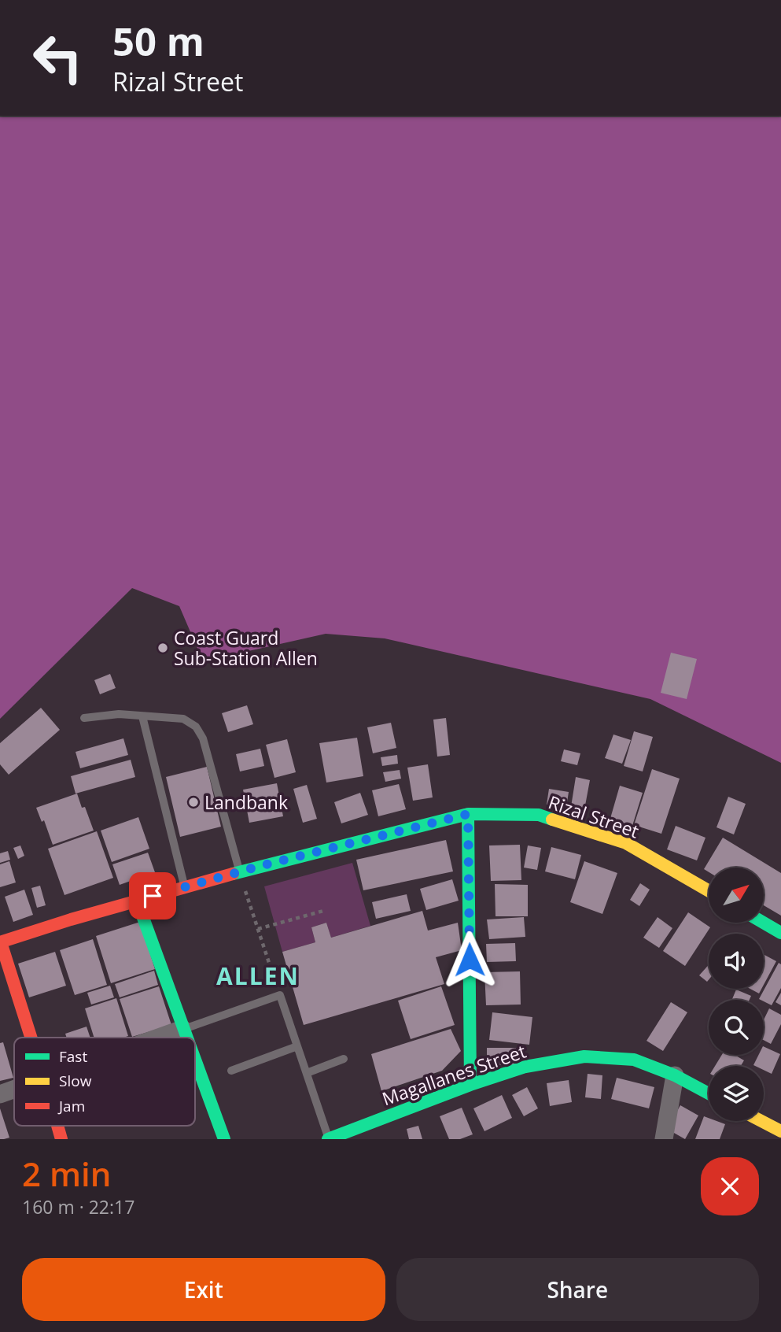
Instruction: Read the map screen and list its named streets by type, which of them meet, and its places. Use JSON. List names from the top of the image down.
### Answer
{
  "streets": {
    "main road": ["Rizal Street", "Magallanes Street"]
  },
  "districts": ["ALLEN"],
  "places": ["Coast Guard Sub-Station Allen", "Landbank"],
  "legend": ["Fast", "Slow", "Jam"],
  "north": "top right",
  "page": {
    "turn": ["50 m", "Rizal Street"],
    "heading": ["2 min", "160 m · 22:17"],
    "buttons": ["Exit", "Share"]
  }
}
